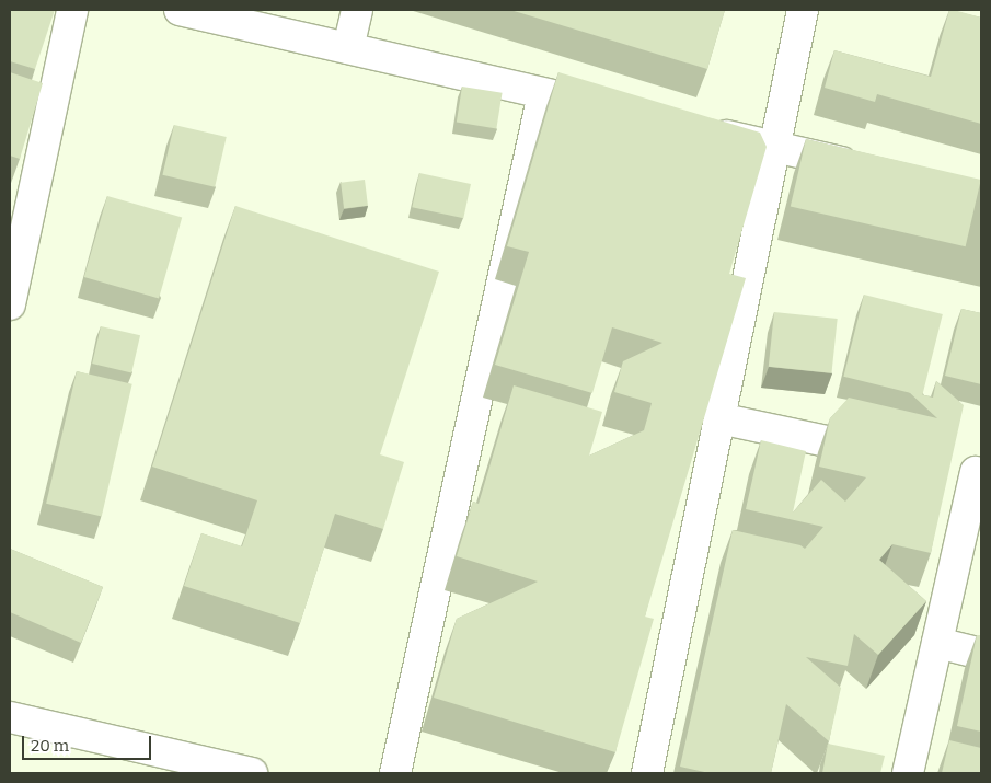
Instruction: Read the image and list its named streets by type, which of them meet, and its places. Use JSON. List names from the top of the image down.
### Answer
{
  "scale_bar": "20 m"
}
